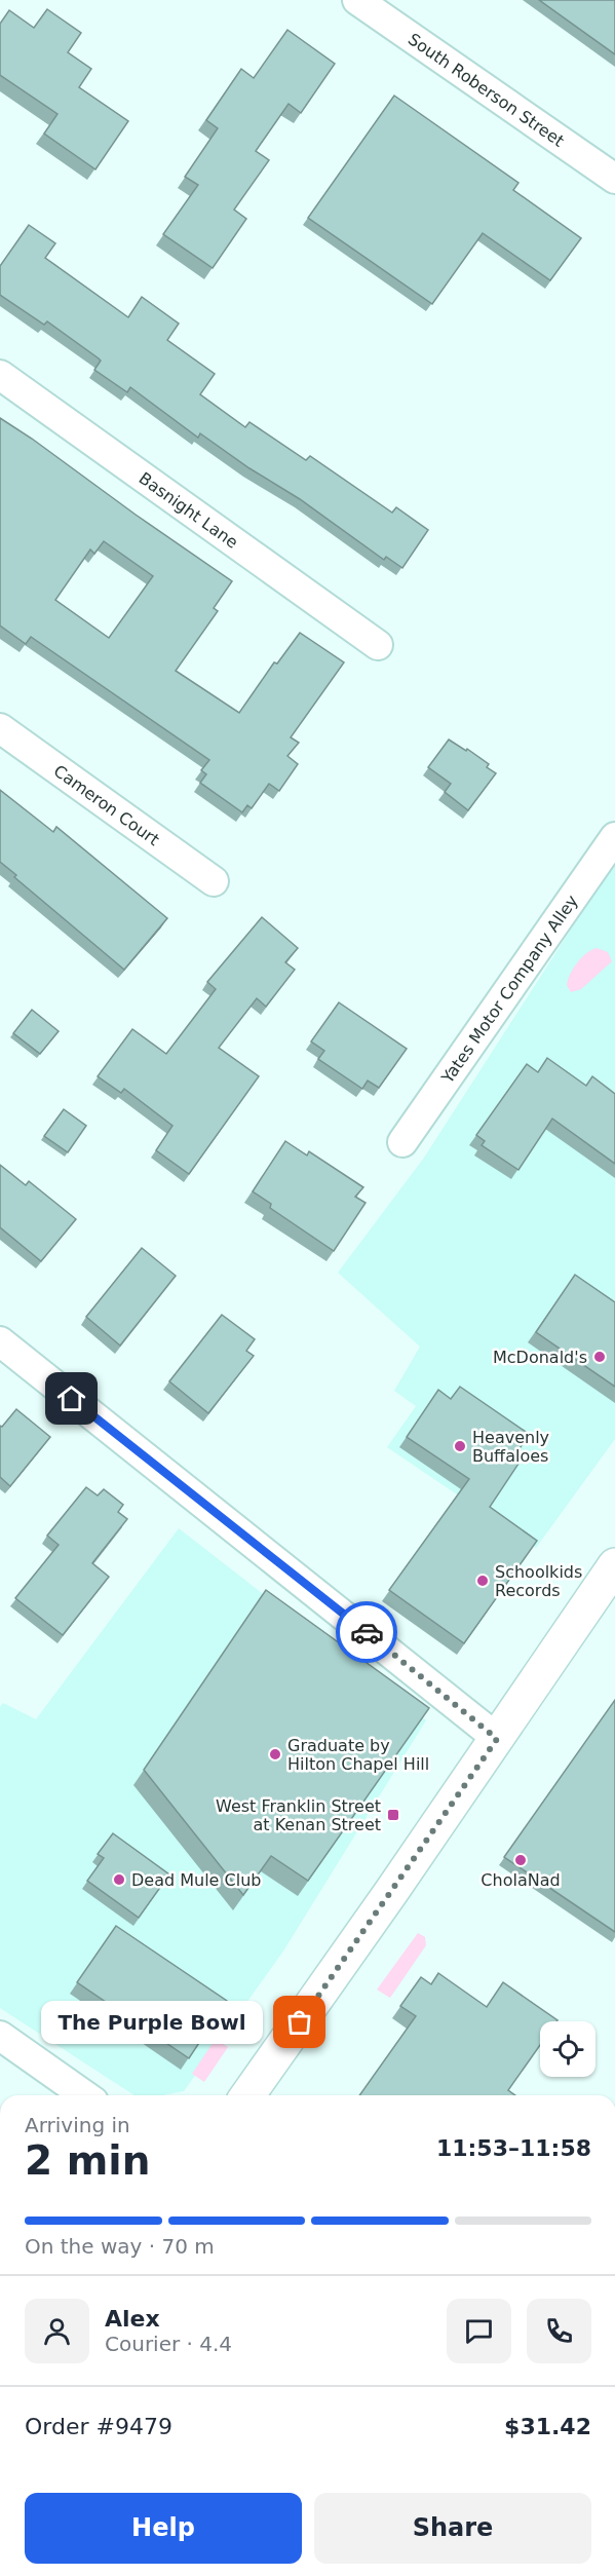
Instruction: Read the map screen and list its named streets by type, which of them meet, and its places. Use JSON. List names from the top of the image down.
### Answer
{
  "streets": {
    "street": [
      "South Roberson Street",
      "Basnight Lane",
      "Cameron Court",
      "Yates Motor Company Alley"
    ]
  },
  "places": {
    "other": [
      "McDonald's",
      "Heavenly Buffaloes",
      "Schoolkids Records",
      "Graduate by Hilton Chapel Hill",
      "CholaNad",
      "Dead Mule Club",
      "The Purple Bowl"
    ],
    "transit": ["West Franklin Street at Kenan Street"]
  },
  "page": {
    "bubble": "The Purple Bowl",
    "heading": ["2 min", "Arriving in", "11:53–11:58"],
    "panel": [
      "Alex",
      "Courier · 4.4",
      "Order #9479",
      "$31.42"
    ],
    "bar": "On the way · 70 m",
    "buttons": ["Help", "Share"]
  }
}
